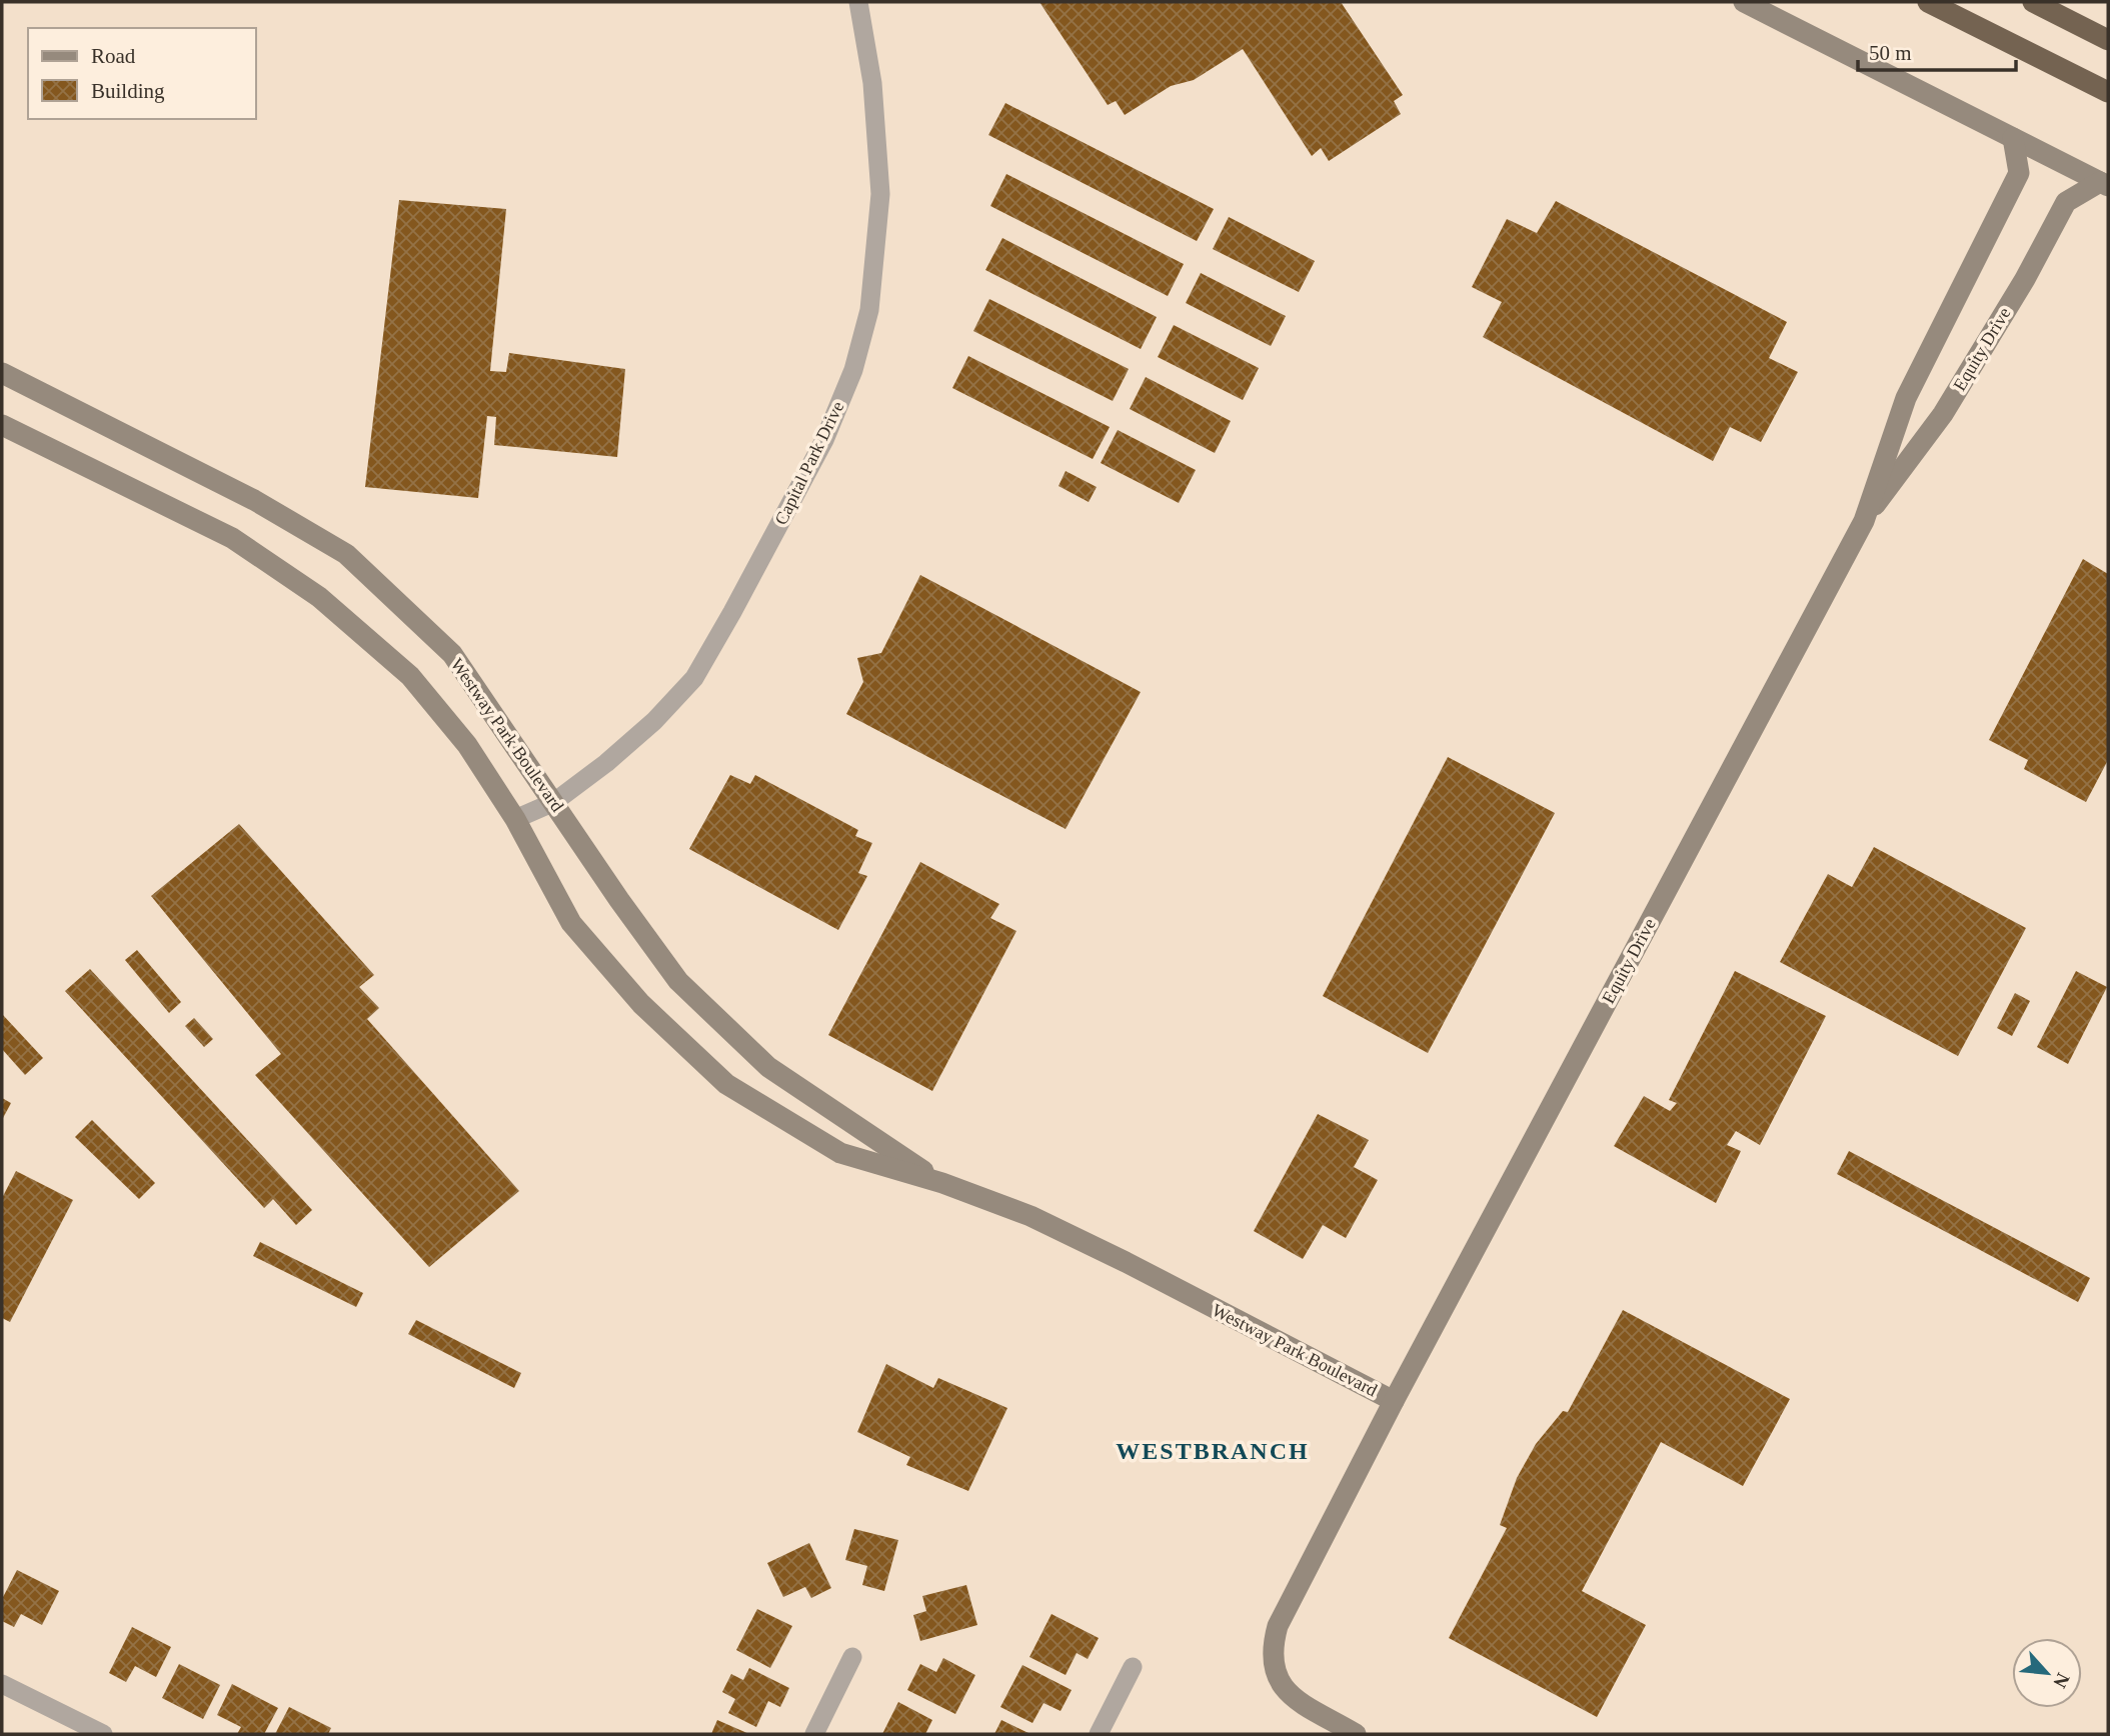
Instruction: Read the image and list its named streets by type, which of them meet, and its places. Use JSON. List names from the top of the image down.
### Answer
{
  "streets": {
    "street": ["Equity Drive", "Capital Park Drive", "Westway Park Boulevard"]
  },
  "crossings": [
    ["Equity Drive", "Westway Park Boulevard"],
    ["Capital Park Drive", "Westway Park Boulevard"]
  ],
  "districts": ["WESTBRANCH"],
  "legend": ["Road", "Building"],
  "scale_bar": "50 m",
  "north": "bottom right"
}
